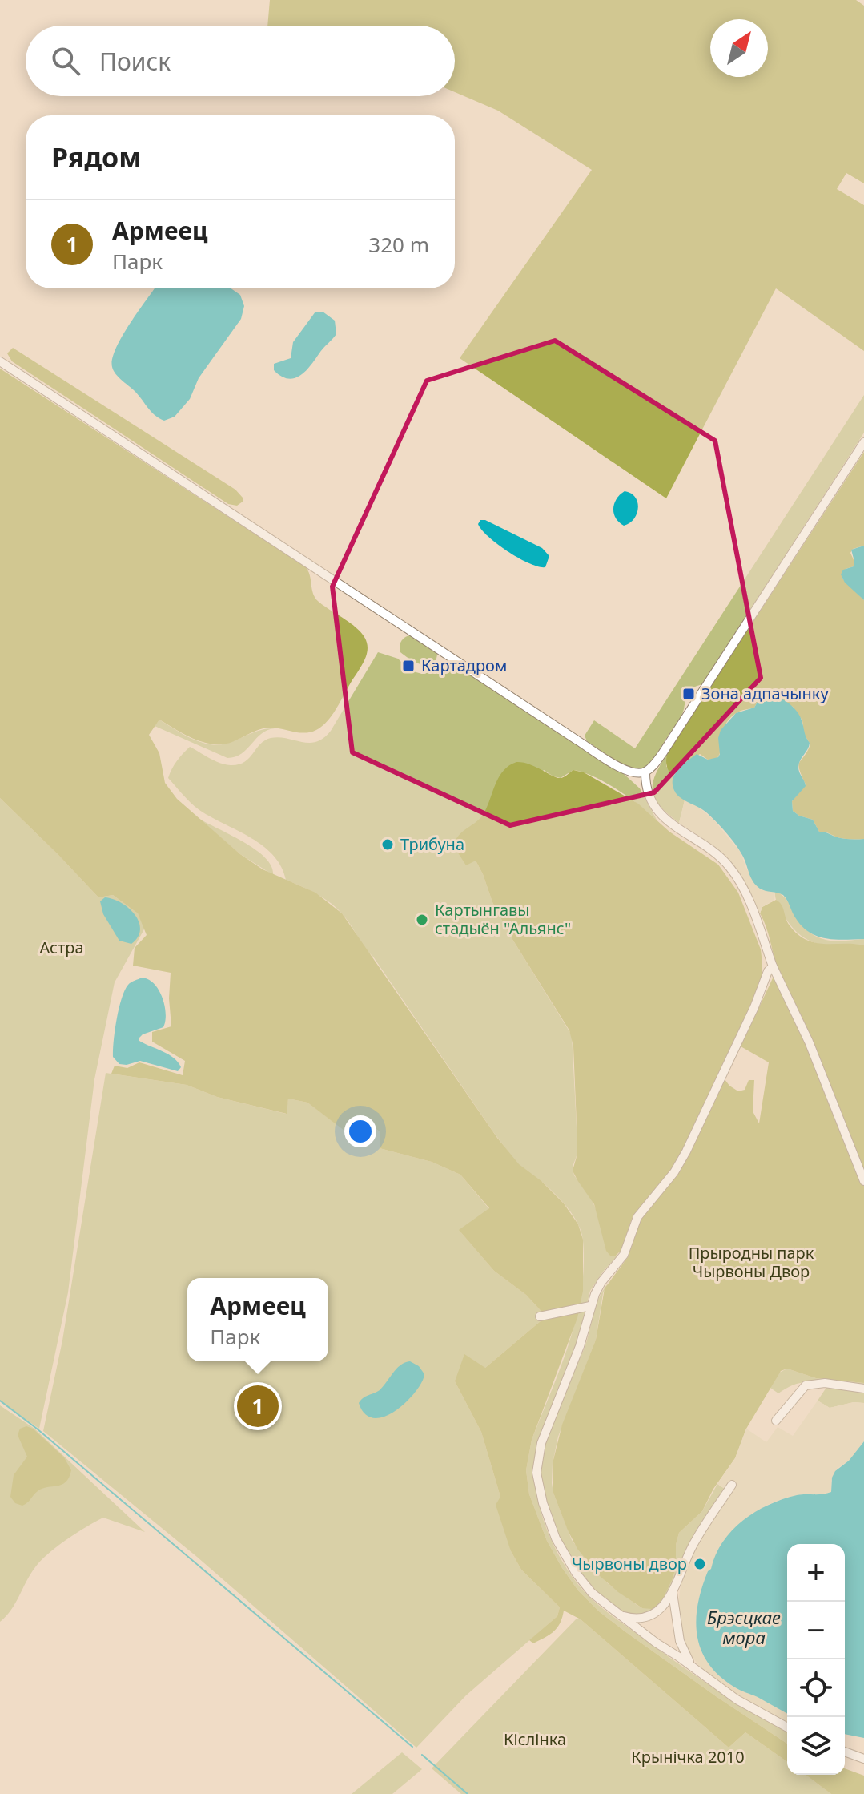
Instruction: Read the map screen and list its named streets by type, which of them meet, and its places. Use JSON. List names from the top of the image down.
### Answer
{
  "water": ["Брэсцкае мора"],
  "parks": [
    "Астра",
    "Прыродны парк Чырвоны Двор",
    "Кіслінка",
    "Крынічка 2010"
  ],
  "places": {
    "transit": ["Картадром", "Зона адпачынку"],
    "other": ["Трибуна", "Картынгавы стадыён \"Альянс\"", "Чырвоны двор"]
  },
  "north": "top right",
  "page": {
    "search": "Поиск",
    "heading": "Рядом",
    "list": [
      {
        "mark": "1",
        "name": "Армеец",
        "note": "Парк",
        "value": "320 m"
      }
    ],
    "popup": ["Армеец", "Парк"],
    "pins": "1",
    "map_buttons": ["+", "−"]
  }
}
